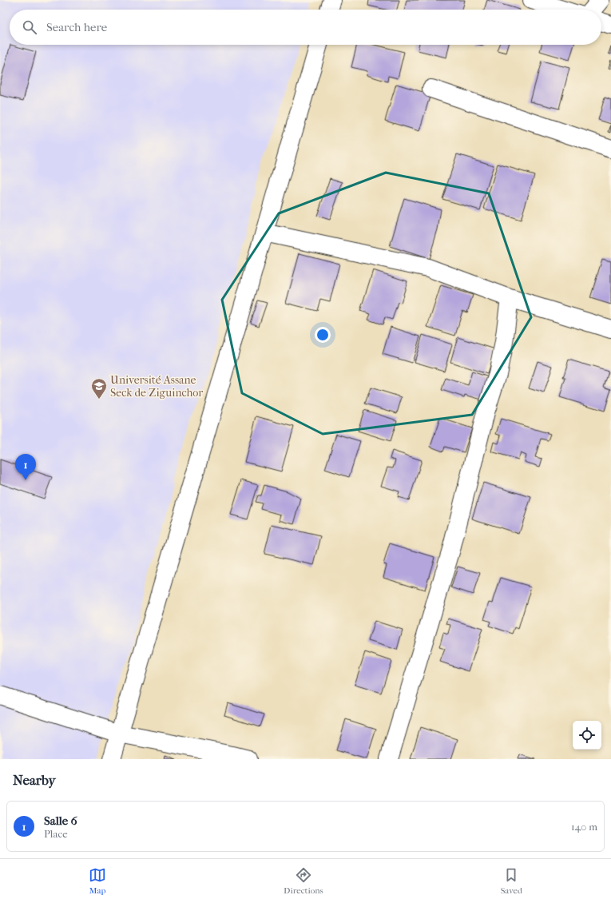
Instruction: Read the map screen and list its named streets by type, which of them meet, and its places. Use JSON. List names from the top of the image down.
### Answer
{
  "places": {
    "school or university": ["Université Assane Seck de Ziguinchor"]
  },
  "page": {
    "search": "Search here",
    "pins": "1",
    "heading": "Nearby",
    "list": [
      {
        "mark": "1",
        "name": "Salle 6",
        "note": "Place",
        "value": "140 m"
      }
    ],
    "nav": ["Map", "Directions", "Saved"]
  }
}
